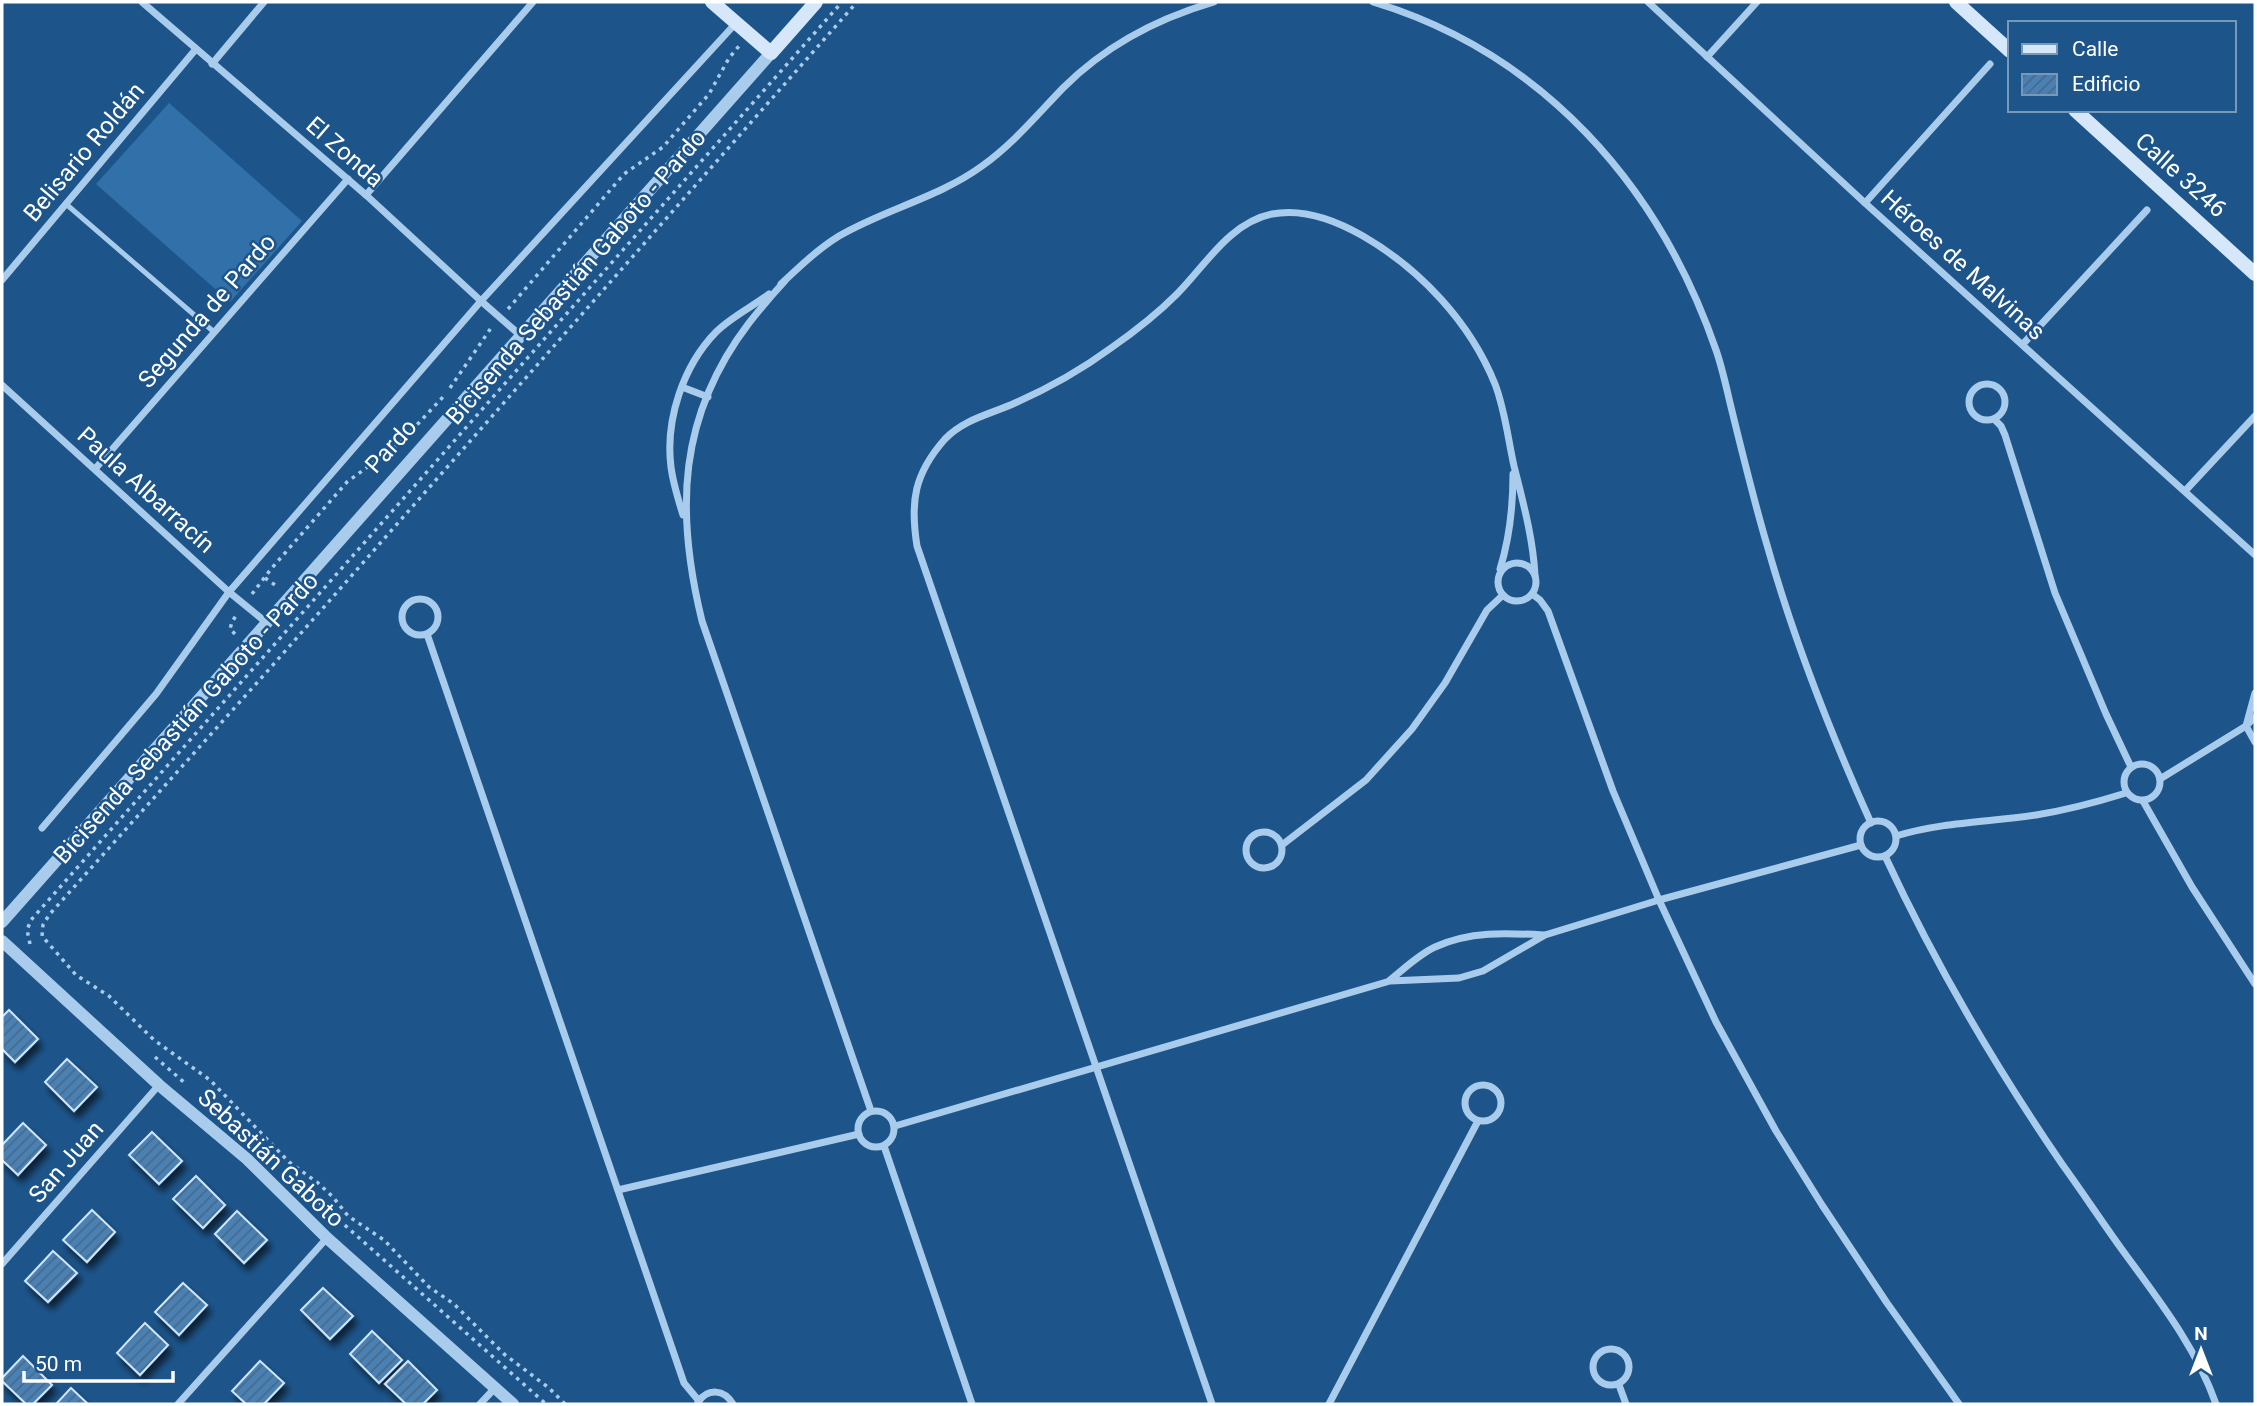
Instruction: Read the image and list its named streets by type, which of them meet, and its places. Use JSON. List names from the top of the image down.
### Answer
{
  "streets": {
    "main road": ["Calle 3246", "Pardo"],
    "street": [
      "Belisario Roldán",
      "El Zonda",
      "Héroes de Malvinas",
      "Segunda de Pardo",
      "Paula Albarracín",
      "Sebastián Gaboto",
      "San Juan"
    ],
    "path": ["Bicisenda Sebastián Gaboto - Pardo"]
  },
  "crossings": [
    ["Belisario Roldán", "El Zonda"],
    ["El Zonda", "Segunda de Pardo"],
    ["El Zonda", "Pardo"],
    ["Segunda de Pardo", "Paula Albarracín"],
    ["Pardo", "Paula Albarracín"],
    ["Sebastián Gaboto", "San Juan"]
  ],
  "legend": ["Calle", "Edificio"],
  "scale_bar": "50 m",
  "north": "top"
}
